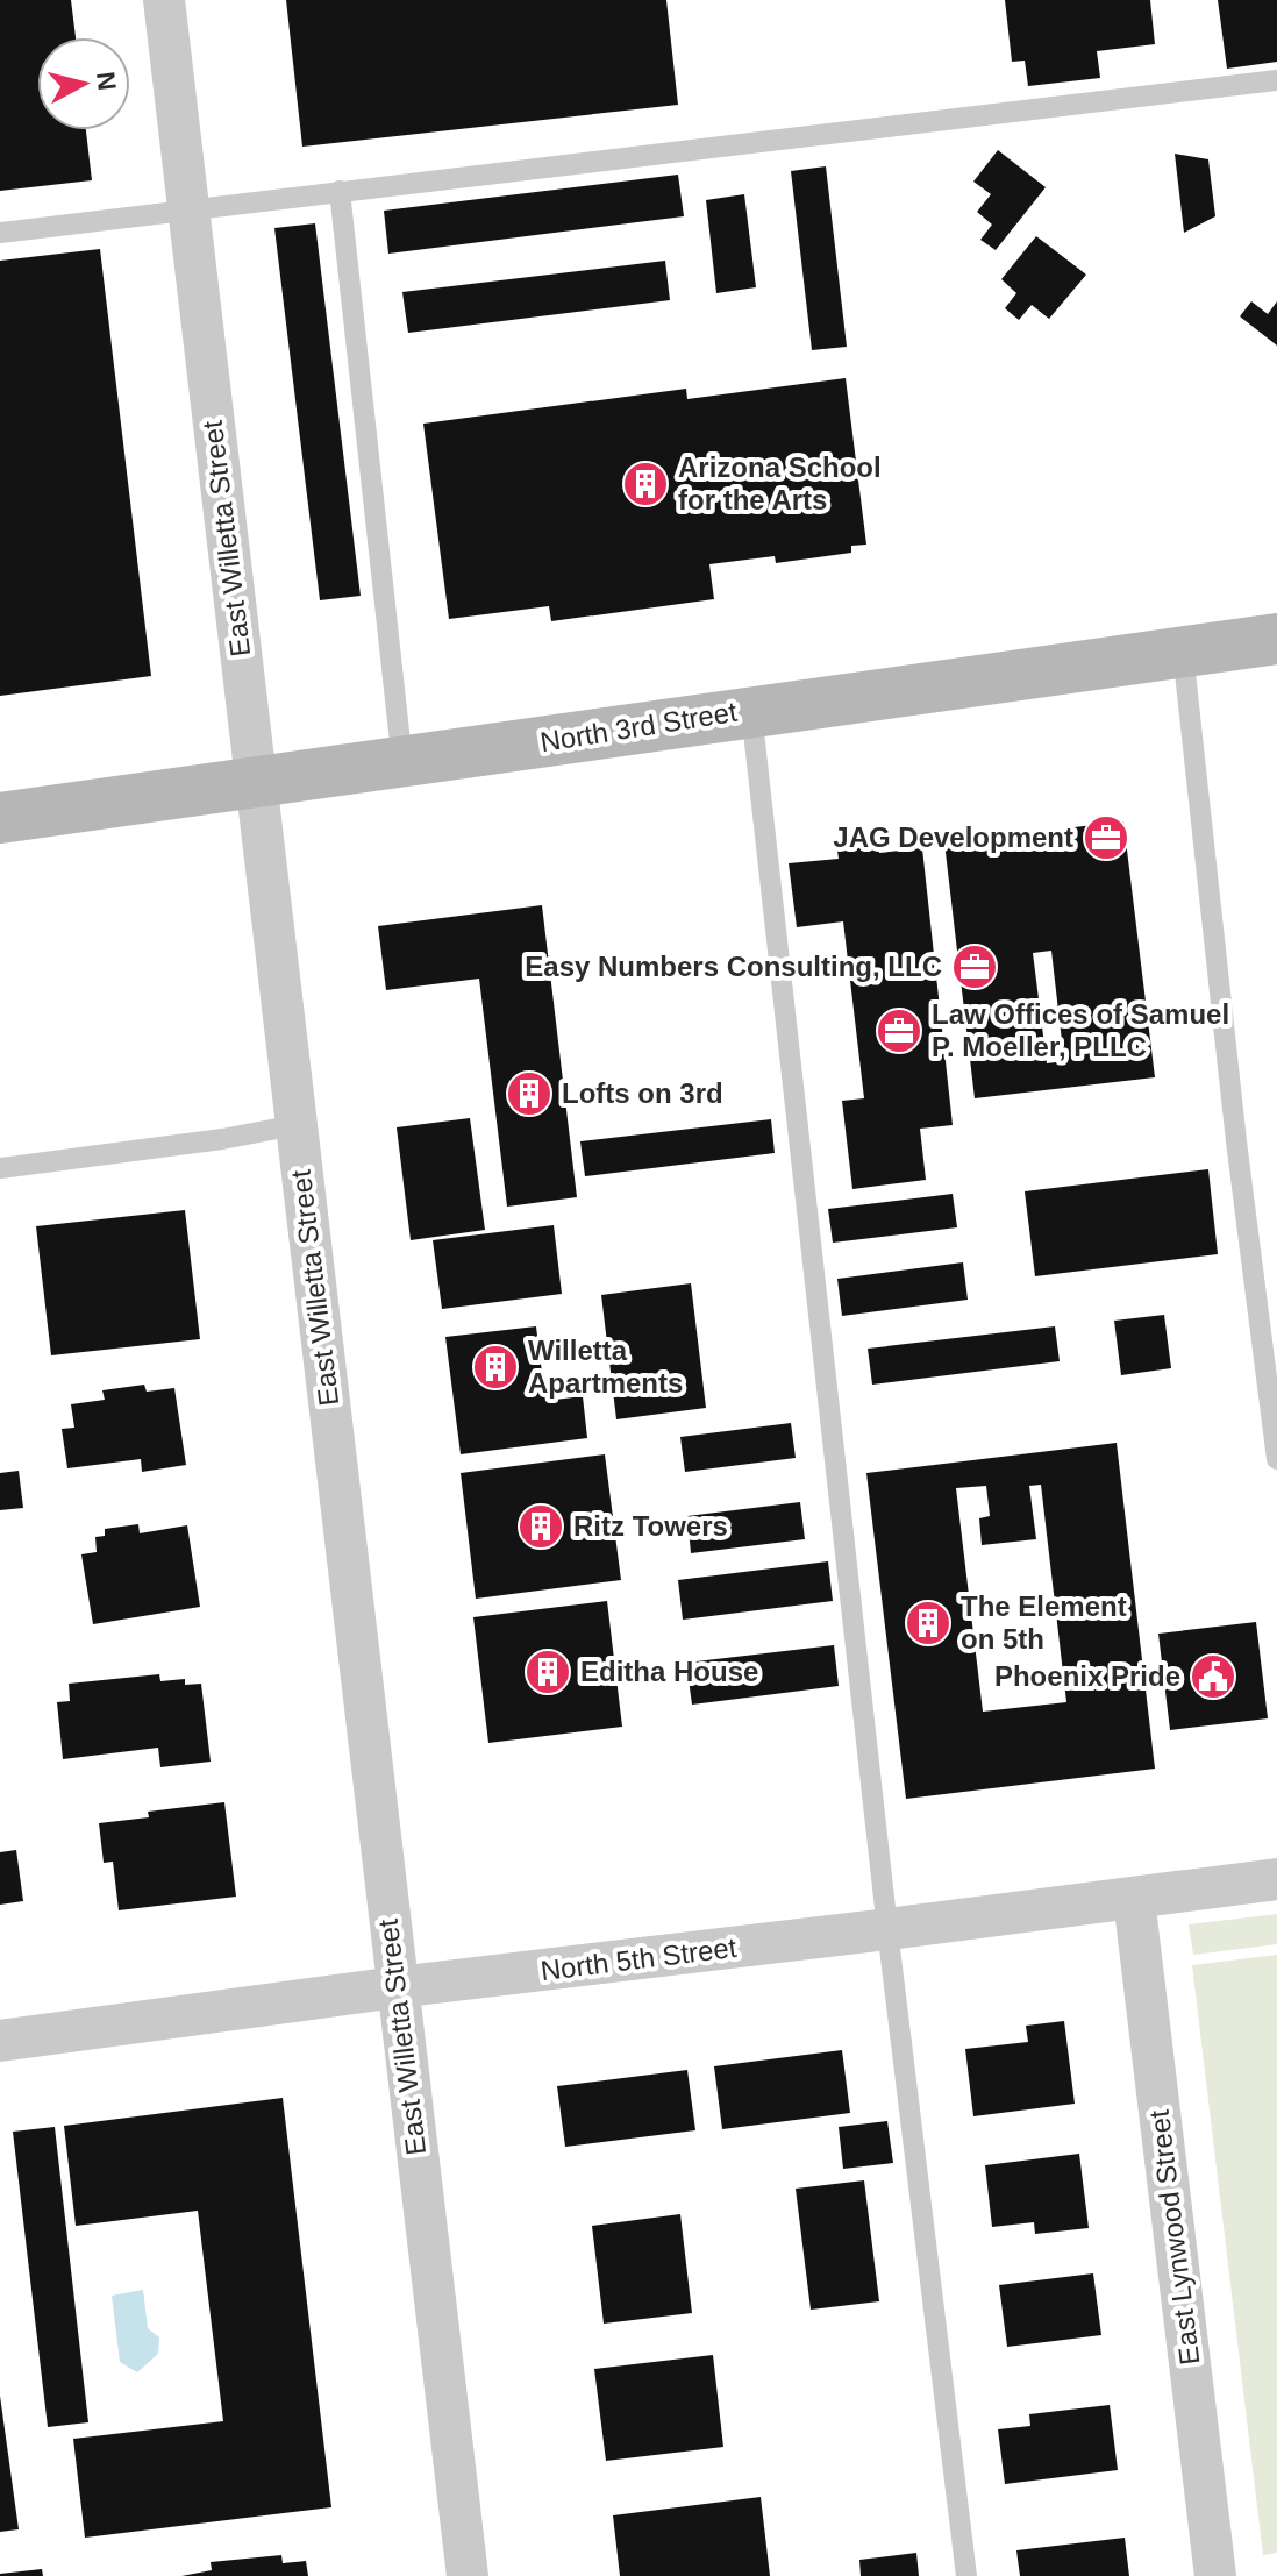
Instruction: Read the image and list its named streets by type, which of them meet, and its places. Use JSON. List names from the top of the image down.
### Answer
{
  "streets": {
    "street": [
      "East Willetta Street",
      "North 3rd Street",
      "North 5th Street",
      "East Lynwood Street"
    ]
  },
  "crossings": [
    ["East Willetta Street", "North 3rd Street"],
    ["East Willetta Street", "North 5th Street"],
    ["North 5th Street", "East Lynwood Street"]
  ],
  "places": {
    "building": [
      "Arizona School for the Arts",
      "Lofts on 3rd",
      "Willetta Apartments",
      "Ritz Towers",
      "The Element on 5th",
      "Editha House"
    ],
    "office": ["JAG Development", "Easy Numbers Consulting, LLC", "Law Offices of Samuel P. Moeller, PLLC"],
    "public building": ["Phoenix Pride"]
  },
  "north": "right"
}
